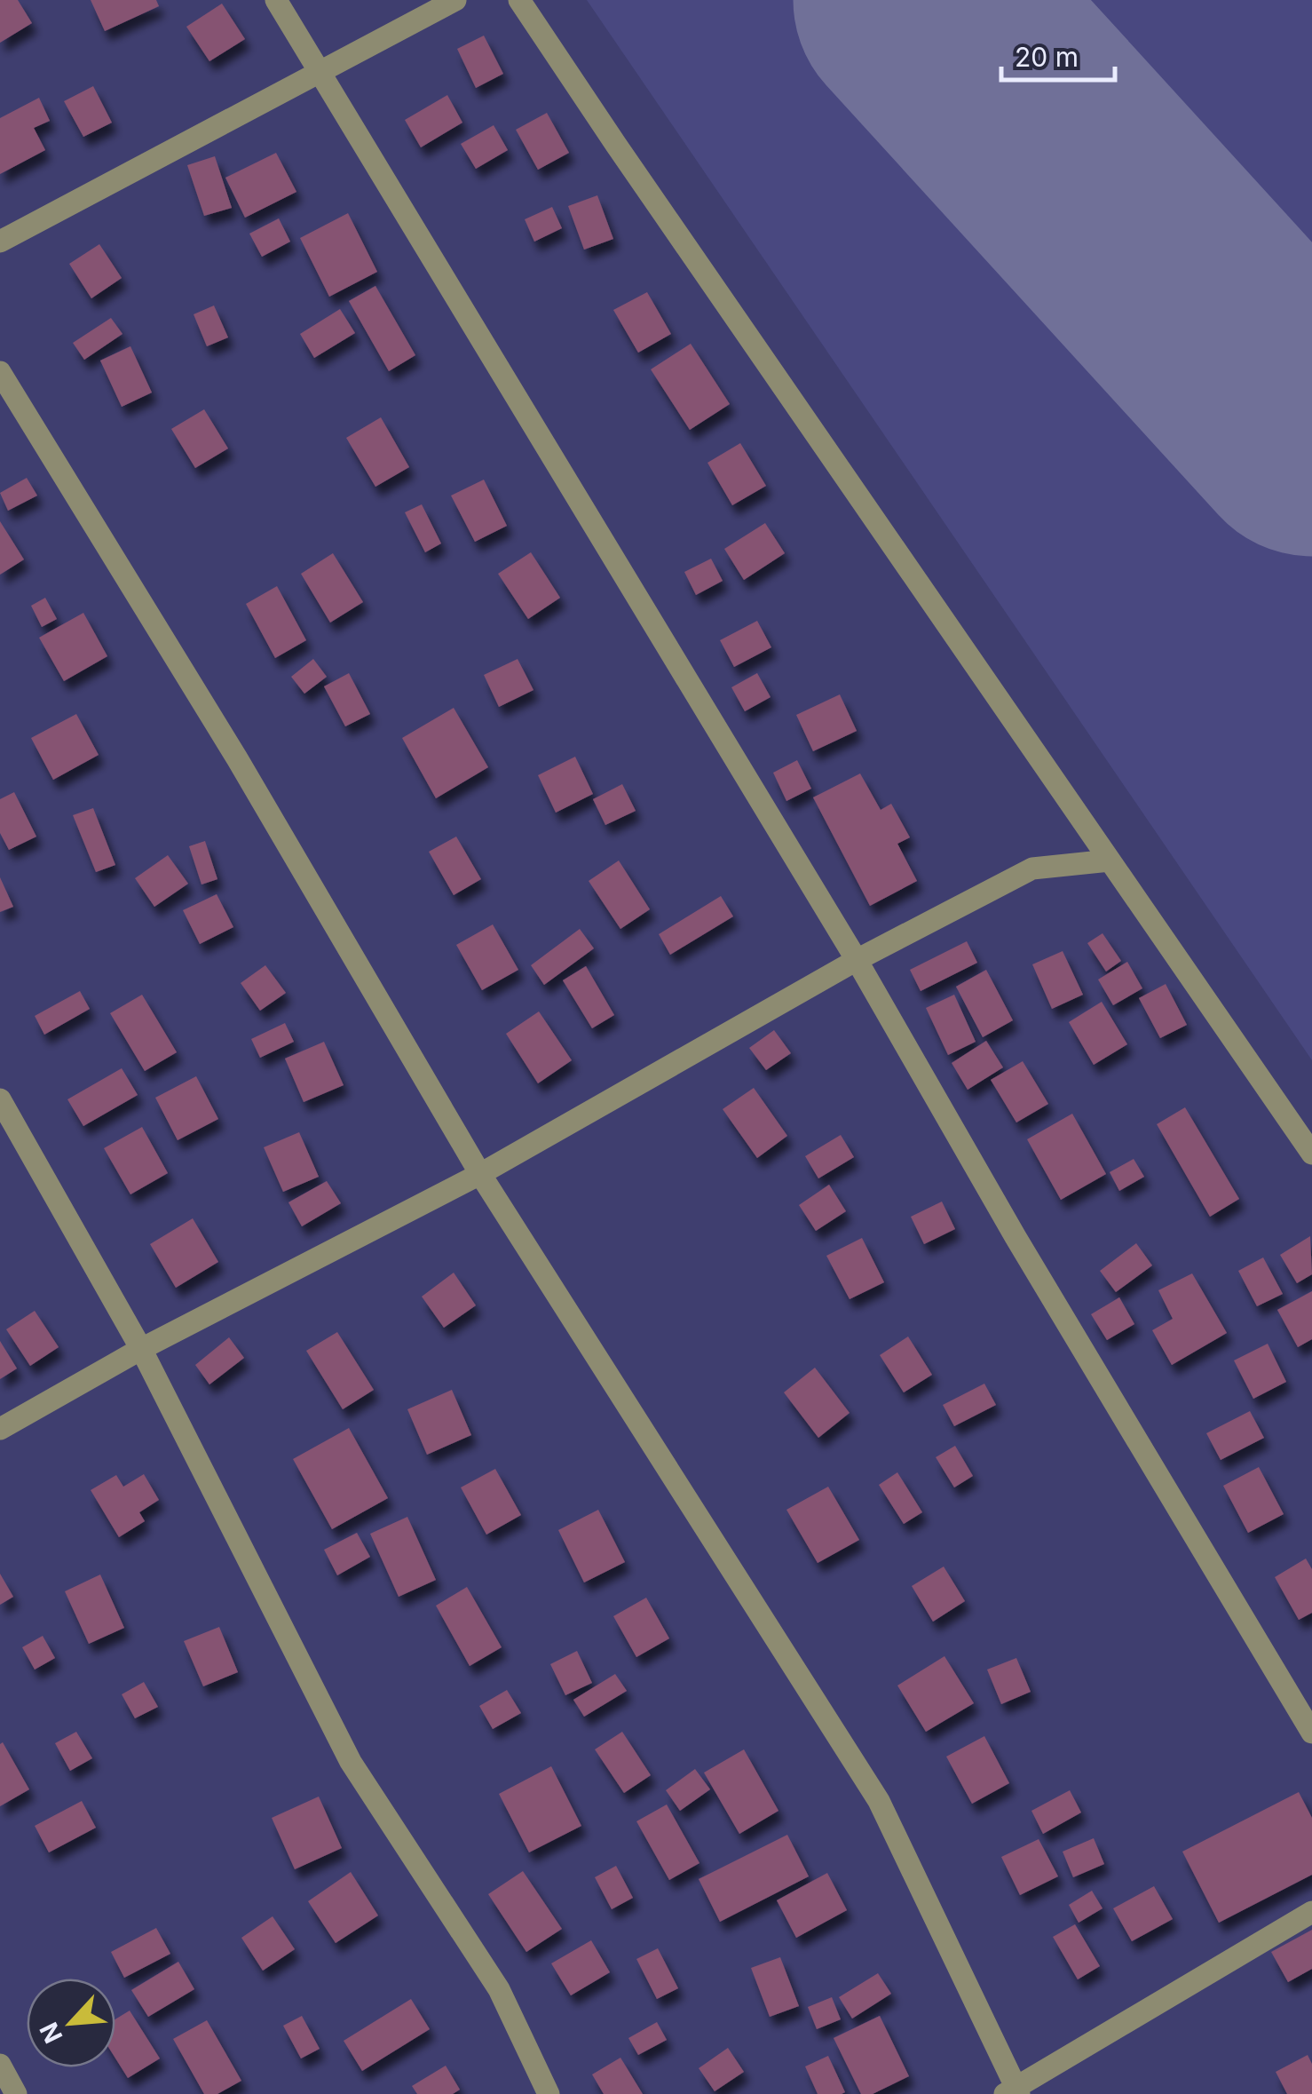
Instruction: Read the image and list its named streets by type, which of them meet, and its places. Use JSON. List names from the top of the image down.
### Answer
{
  "scale_bar": "20 m",
  "north": "bottom left"
}
